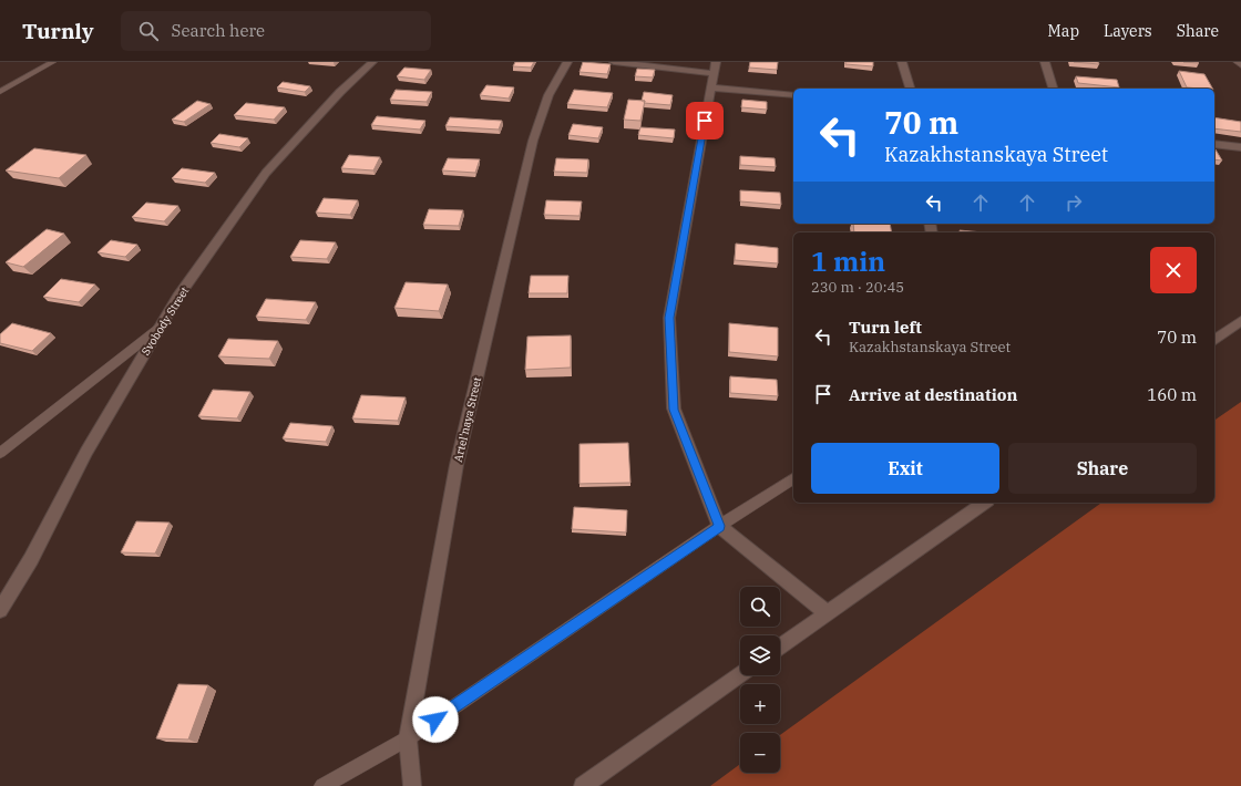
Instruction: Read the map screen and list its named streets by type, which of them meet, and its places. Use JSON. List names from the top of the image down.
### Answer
{
  "streets": {
    "street": ["Svobody Street", "Artel'naya Street"]
  },
  "page": {
    "header": "Turnly",
    "search": "Search here",
    "nav": ["Map", "Layers", "Share"],
    "turn": ["70 m", "Kazakhstanskaya Street"],
    "heading": ["1 min", "230 m · 20:45"],
    "list": [
      {
        "name": "Turn left",
        "note": "Kazakhstanskaya Street",
        "value": "70 m"
      },
      {
        "name": "Arrive at destination",
        "value": "160 m"
      }
    ],
    "buttons": ["Exit", "Share"],
    "map_buttons": ["+", "−"]
  }
}
